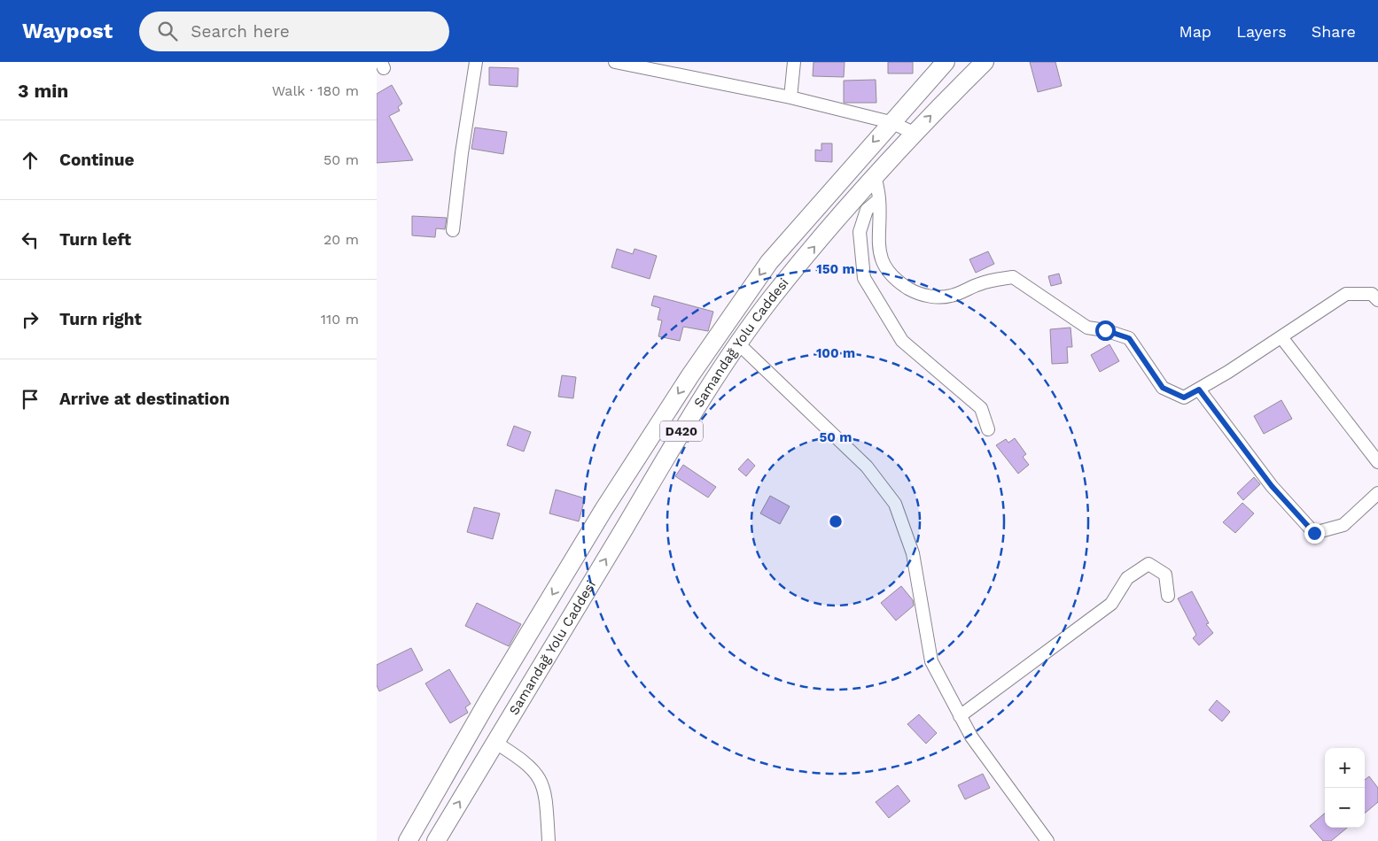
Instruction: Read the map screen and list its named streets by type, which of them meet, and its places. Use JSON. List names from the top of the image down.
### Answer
{
  "streets": {
    "highway": ["Samandağ Yolu Caddesi", "D420"]
  },
  "page": {
    "header": "Waypost",
    "search": "Search here",
    "nav": ["Map", "Layers", "Share"],
    "heading": ["3 min", "Walk · 180 m"],
    "list": [
      ["Continue", "50 m"],
      ["Turn left", "20 m"],
      ["Turn right", "110 m"],
      "Arrive at destination"
    ],
    "map_buttons": ["+", "−"]
  },
  "rings": ["150 m", "100 m", "50 m"]
}
